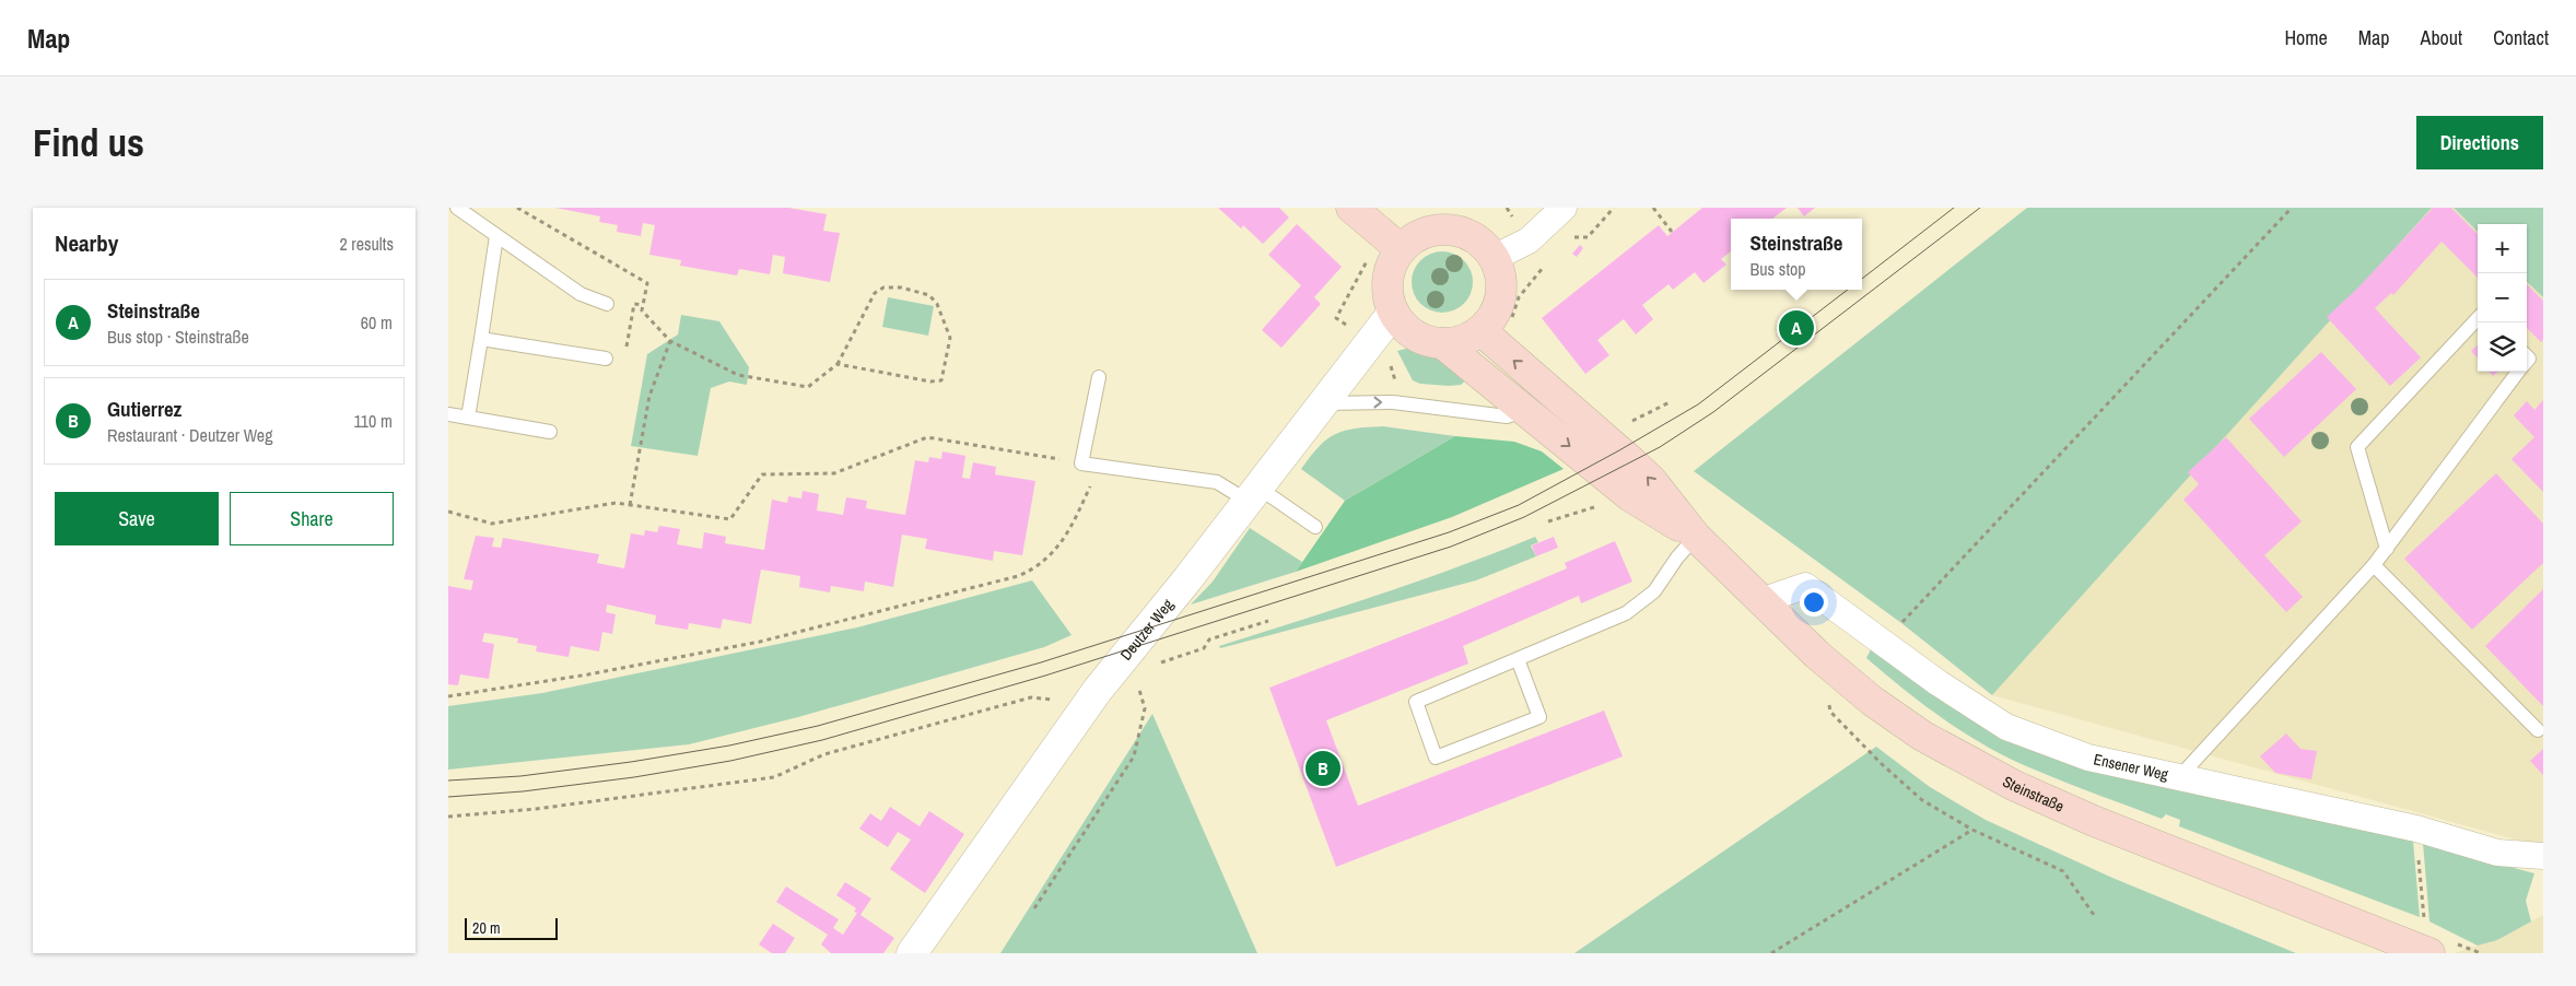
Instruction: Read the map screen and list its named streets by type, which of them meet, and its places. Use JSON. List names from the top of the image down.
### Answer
{
  "streets": {
    "main road": ["Steinstraße"],
    "street": ["Deutzer Weg", "Ensener Weg"]
  },
  "crossings": [
    ["Deutzer Weg", "Steinstraße"],
    ["Ensener Weg", "Steinstraße"]
  ],
  "scale_bar": "20 m",
  "page": {
    "header": "Map",
    "nav": [
      "Home",
      "Map",
      "About",
      "Contact"
    ],
    "buttons": [
      "Directions",
      ["Save", "Share"]
    ],
    "title": "Find us",
    "heading": ["Nearby", "2 results"],
    "popup": ["Steinstraße", "Bus stop"],
    "map_buttons": ["+", "−"],
    "list": [
      {
        "mark": "A",
        "name": "Steinstraße",
        "note": "Bus stop · Steinstraße",
        "value": "60 m"
      },
      {
        "mark": "B",
        "name": "Gutierrez",
        "note": "Restaurant · Deutzer Weg",
        "value": "110 m"
      }
    ],
    "pins": ["A", "B"],
    "scale": "20 m"
  }
}
